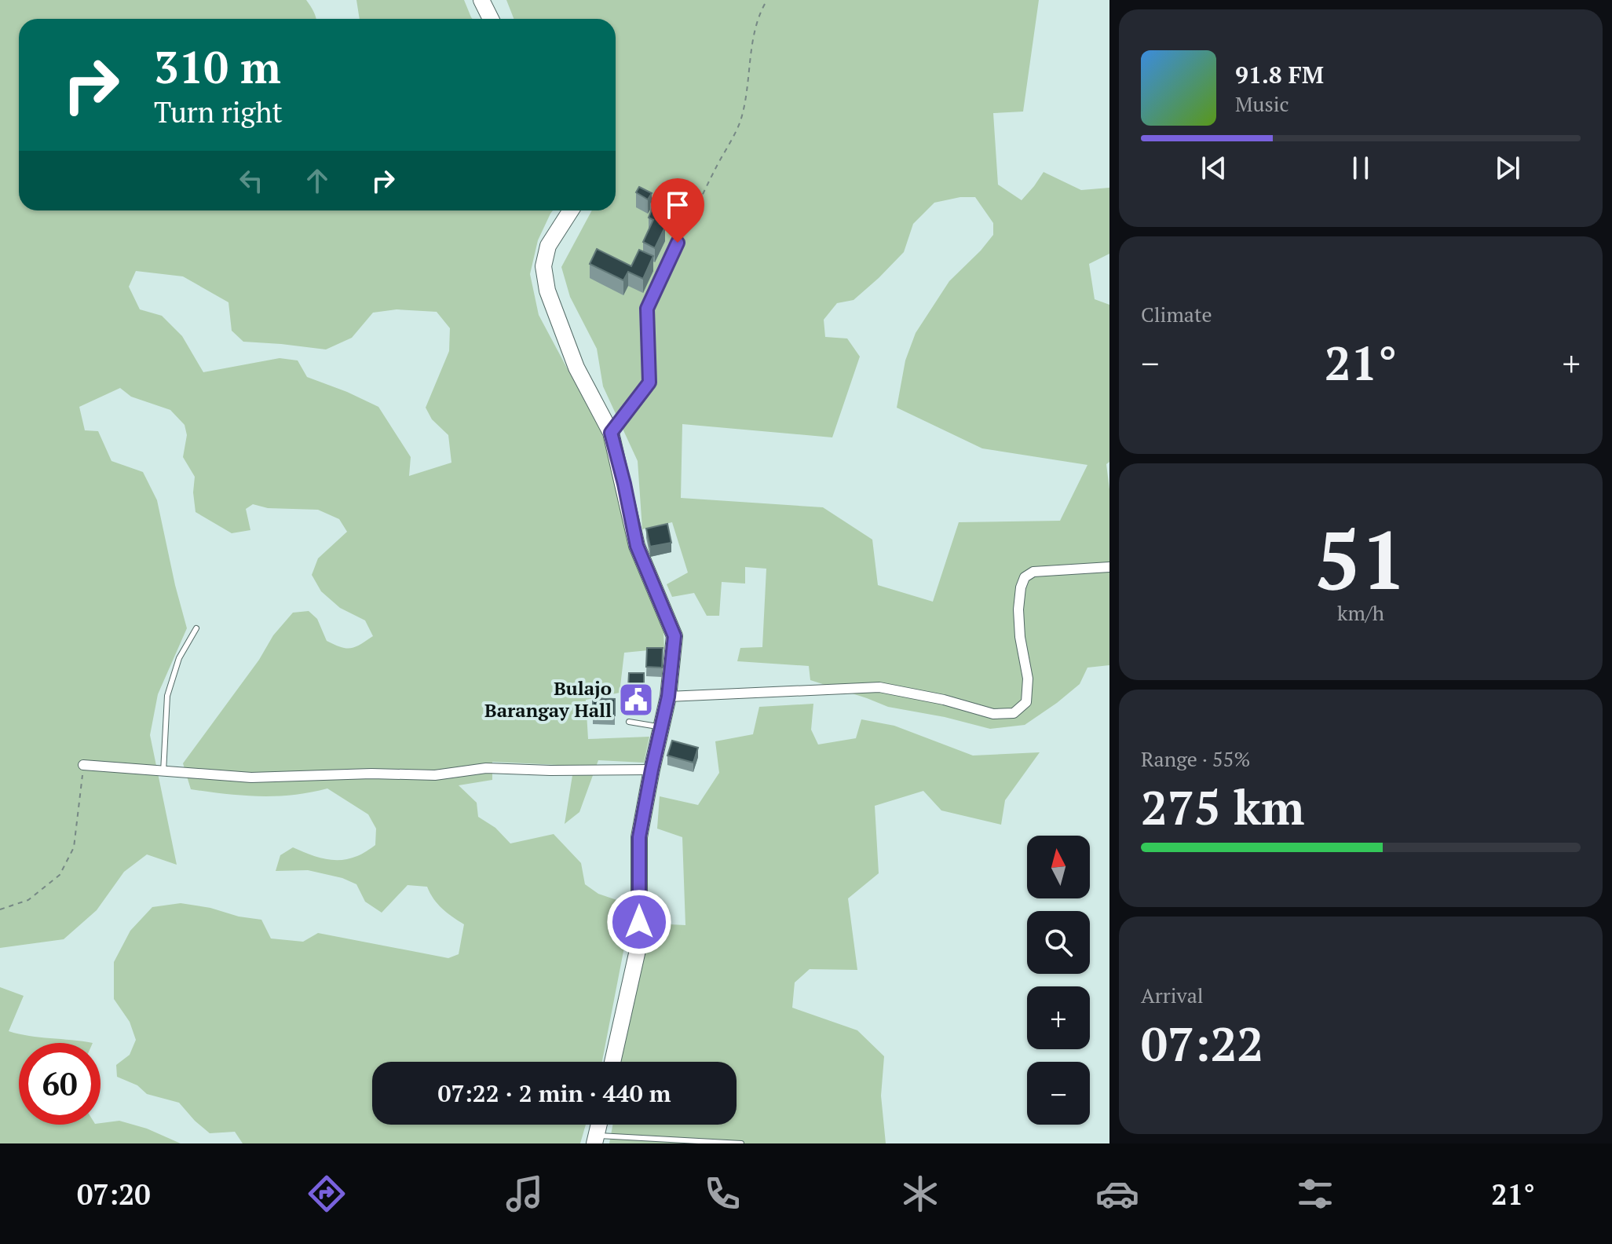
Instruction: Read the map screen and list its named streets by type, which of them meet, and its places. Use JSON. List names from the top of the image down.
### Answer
{
  "places": {
    "public building": ["Bulajo Barangay Hall"]
  },
  "north": "top",
  "page": {
    "turn": ["310 m", "Turn right"],
    "song": ["91.8 FM", "Music"],
    "tile": [
      "Climate",
      ["51", "km/h"],
      ["Range · 55%", "275 km"],
      ["Arrival", "07:22"]
    ],
    "heat": ["−", "21°", "+"],
    "map_buttons": ["+", "−"],
    "limit": "60",
    "trip": "07:22 · 2 min · 440 m",
    "tabs": ["07:20", "21°"]
  }
}
